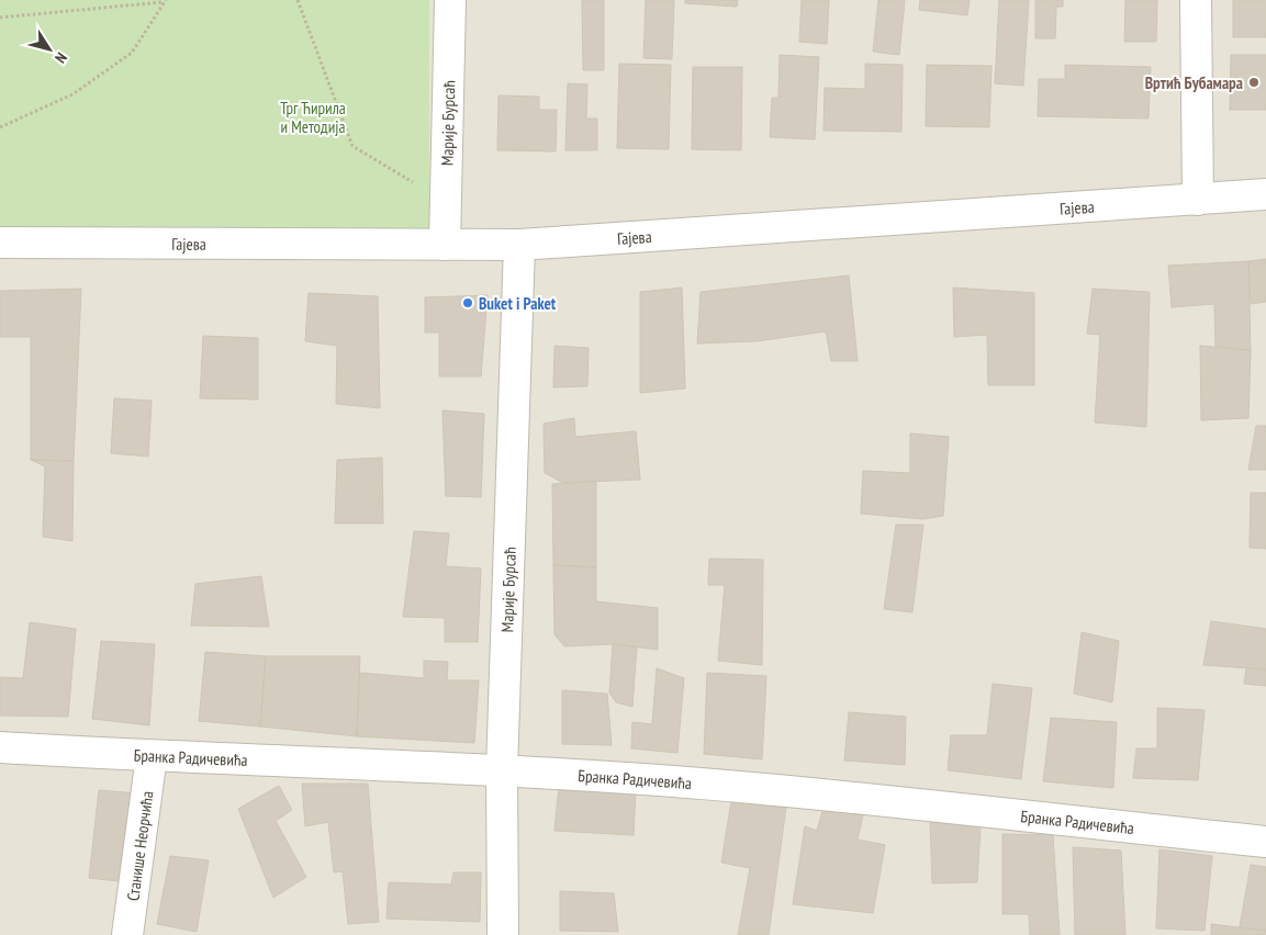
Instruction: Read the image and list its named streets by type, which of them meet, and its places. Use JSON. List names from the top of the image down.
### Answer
{
  "streets": {
    "street": [
      "Марије Бурсаћ",
      "Гајева",
      "Бранка Радичевића",
      "Станише Неорчића"
    ]
  },
  "crossings": [
    ["Марије Бурсаћ", "Гајева"],
    ["Марије Бурсаћ", "Бранка Радичевића"],
    ["Бранка Радичевића", "Станише Неорчића"]
  ],
  "parks": ["Трг Ћирила и Методија"],
  "places": ["Вртић Бубамара", "Buket i Paket"],
  "north": "bottom right"
}
